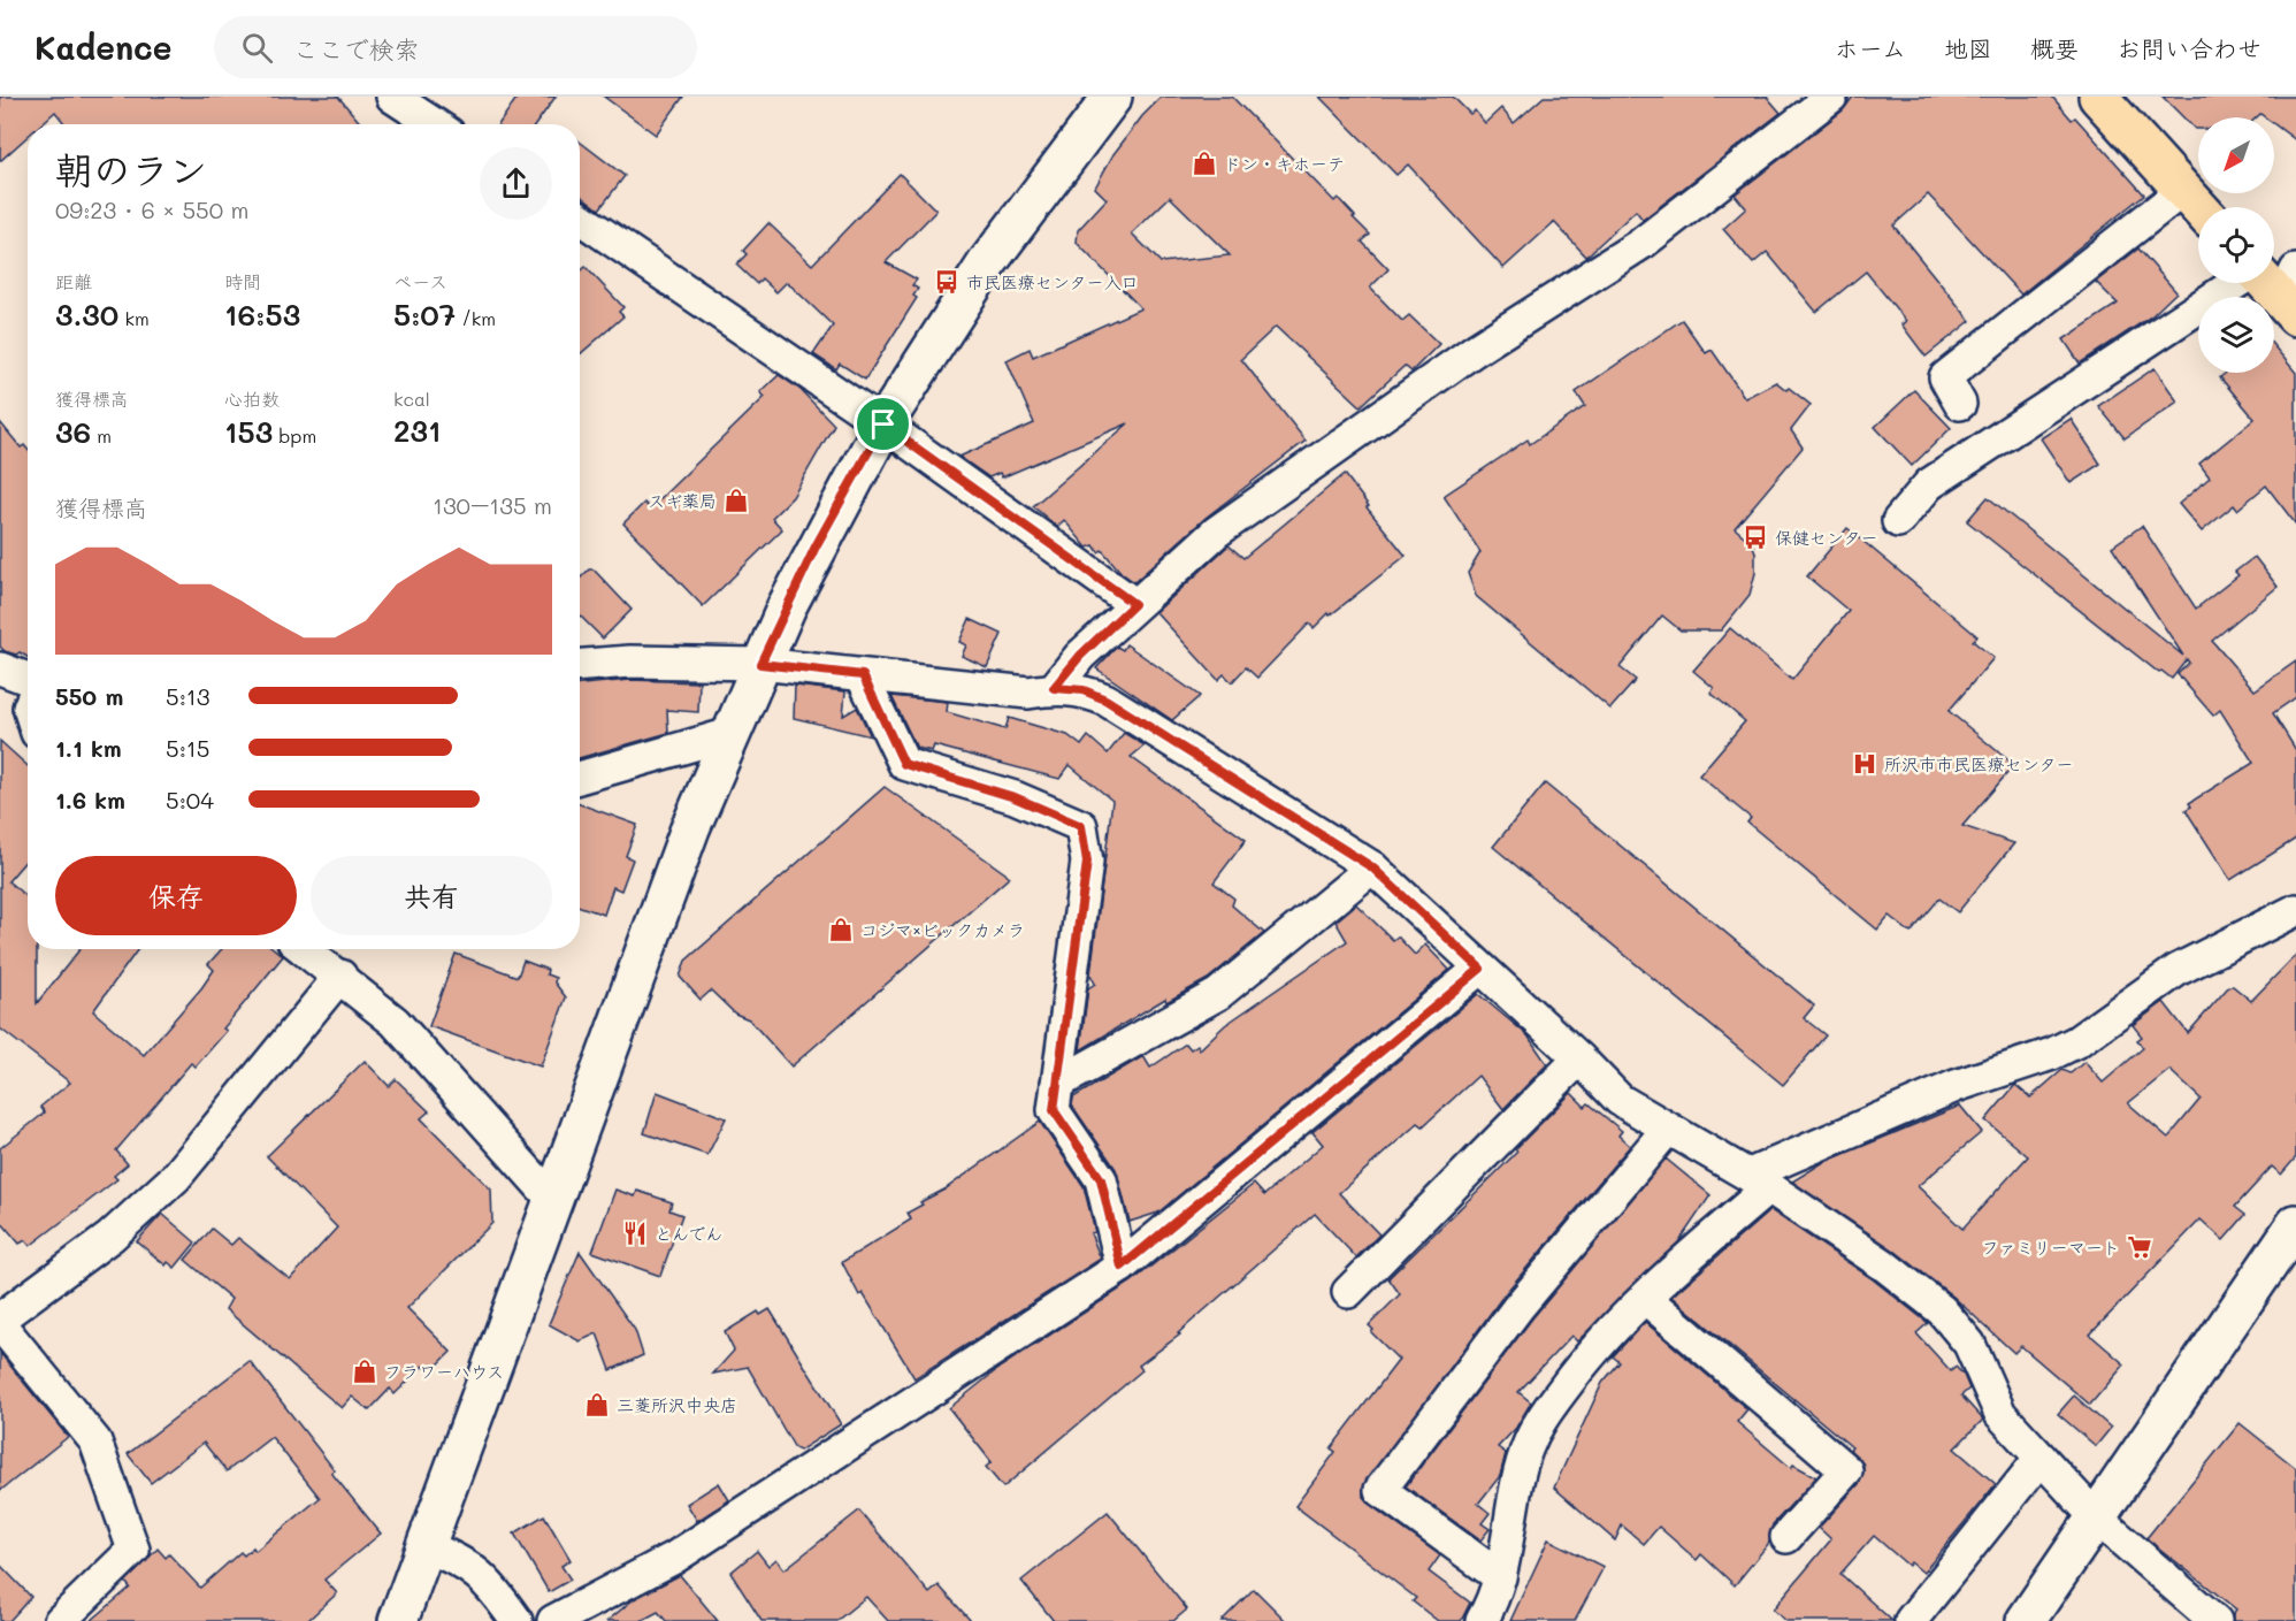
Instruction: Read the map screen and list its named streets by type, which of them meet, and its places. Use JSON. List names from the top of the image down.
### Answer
{
  "places": {
    "shop": [
      "ドン・キホーテ",
      "スギ薬局",
      "コジマ×ビックカメラ",
      "フラワーハウス",
      "三菱所沢中央店"
    ],
    "bus stop": ["市民医療センター入口", "保健センター"],
    "hospital": ["所沢市市民医療センター"],
    "restaurant": ["とんでん"],
    "supermarket": ["ファミリーマート"]
  },
  "north": "bottom left",
  "page": {
    "header": "Kadence",
    "search": "ここで検索",
    "nav": [
      "ホーム",
      "地図",
      "概要",
      "お問い合わせ"
    ],
    "heading": ["朝のラン", "09:23 · 6 × 550 m"],
    "stats": [
      ["距離", "3.30 km"],
      ["時間", "16:53"],
      ["ペース", "5:07 /km"],
      ["獲得標高", "36 m"],
      ["心拍数", "153 bpm"],
      ["kcal", "231"]
    ],
    "chart": ["獲得標高", "130–135 m"],
    "list": [
      {
        "name": "550 m",
        "note": "5:13"
      },
      {
        "name": "1.1 km",
        "note": "5:15"
      },
      {
        "name": "1.6 km",
        "note": "5:04"
      }
    ],
    "buttons": ["保存", "共有"]
  }
}
